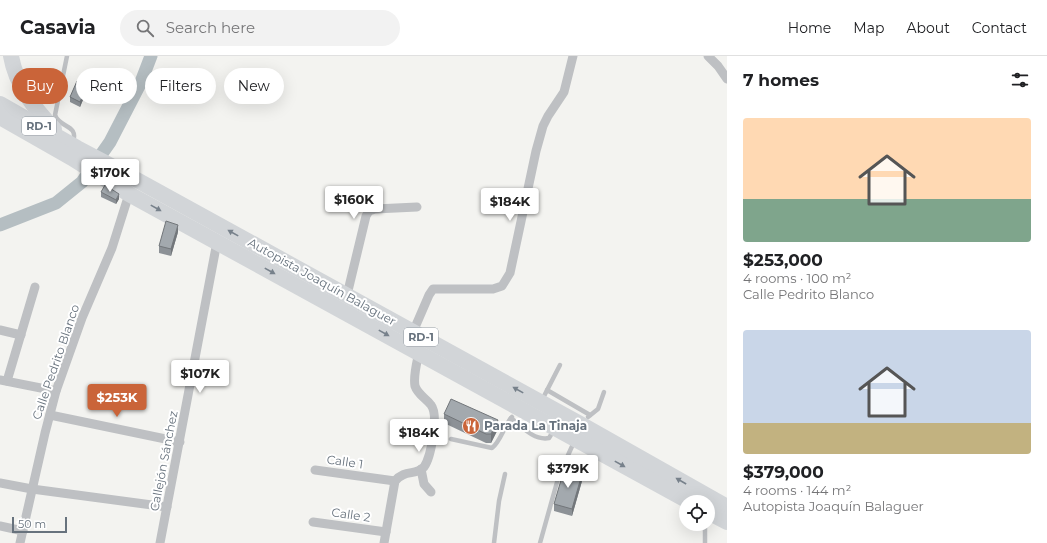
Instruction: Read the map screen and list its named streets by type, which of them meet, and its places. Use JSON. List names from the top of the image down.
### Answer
{
  "streets": {
    "highway": ["RD-1", "Autopista Joaquín Balaguer"],
    "street": [
      "Calle Pedrito Blanco",
      "Callejón Sánchez",
      "Calle 1",
      "Calle 2"
    ]
  },
  "crossings": [
    ["Autopista Joaquín Balaguer", "Calle Pedrito Blanco"],
    ["Autopista Joaquín Balaguer", "Callejón Sánchez"]
  ],
  "places": {
    "restaurant": ["Parada La Tinaja"]
  },
  "scale_bar": "50 m",
  "page": {
    "header": "Casavia",
    "search": "Search here",
    "nav": [
      "Home",
      "Map",
      "About",
      "Contact"
    ],
    "heading": "7 homes",
    "chip": [
      "Buy",
      "Rent",
      "Filters",
      "New"
    ],
    "list": [
      {
        "name": "$253,000",
        "note": "4 rooms · 100 m² · Calle Pedrito Blanco"
      },
      {
        "name": "$379,000",
        "note": "4 rooms · 144 m² · Autopista Joaquín Balaguer"
      }
    ],
    "price": [
      "$170K",
      "$160K",
      "$184K",
      "$107K",
      "$253K",
      "$184K",
      "$379K"
    ],
    "scale": "50 m"
  }
}
